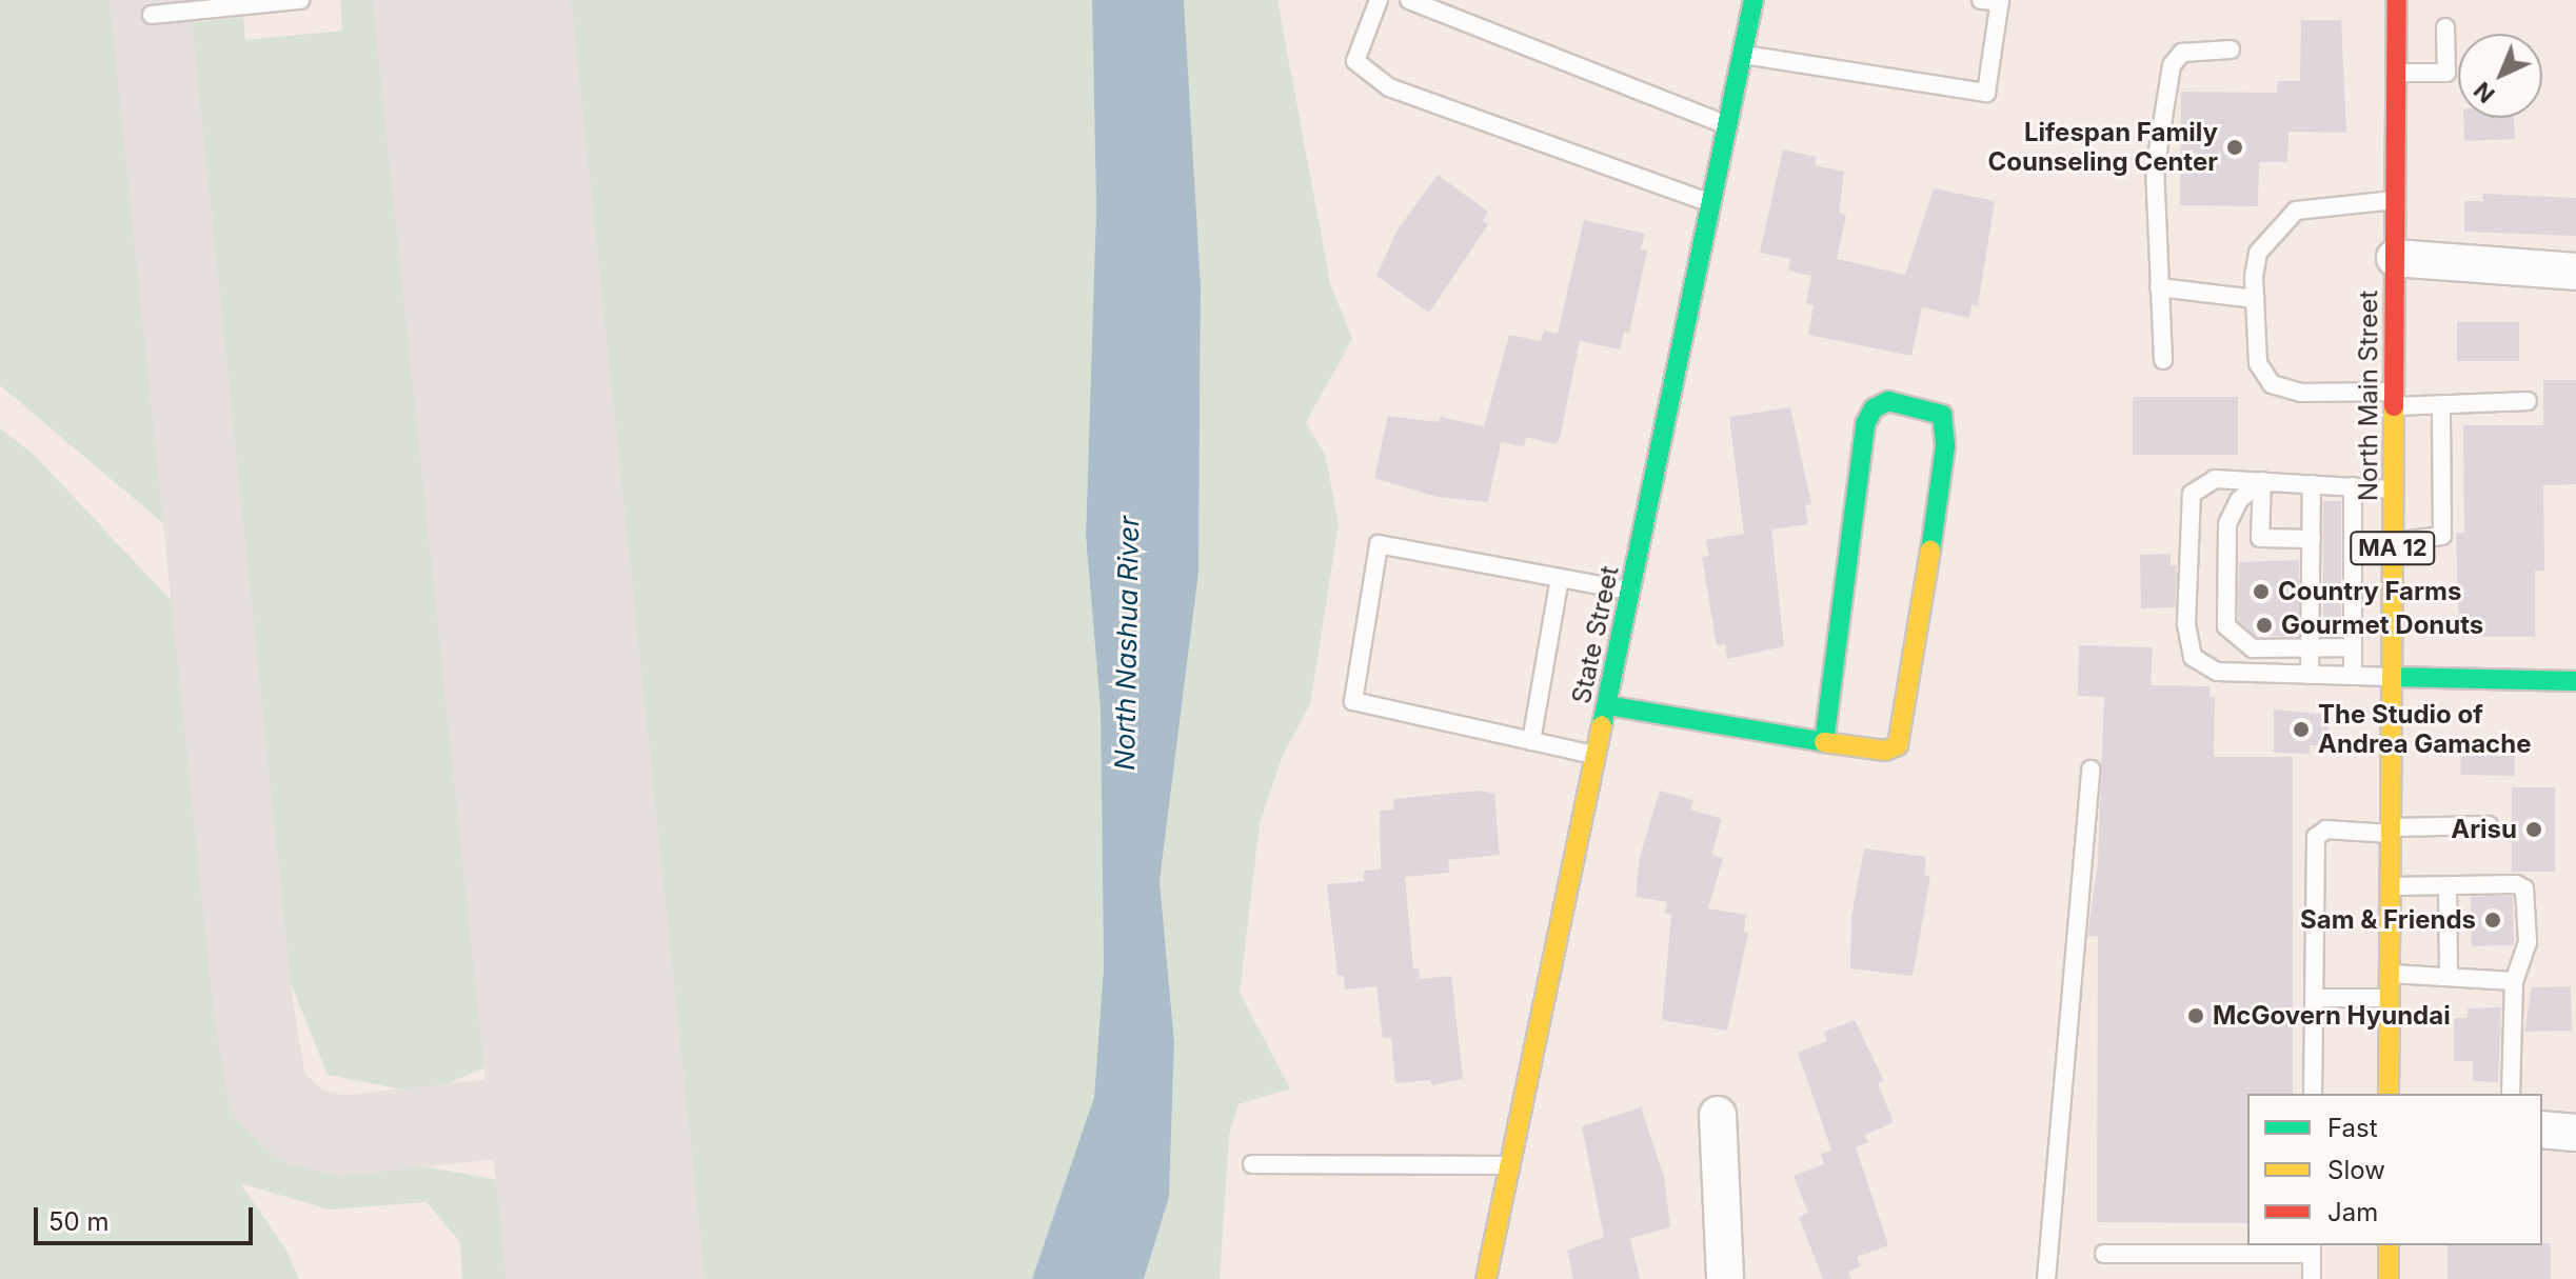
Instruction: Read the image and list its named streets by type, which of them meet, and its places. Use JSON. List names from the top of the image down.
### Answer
{
  "streets": {
    "main road": ["North Main Street", "MA 12", "State Street"]
  },
  "water": ["North Nashua River"],
  "places": [
    "Lifespan Family Counseling Center",
    "Country Farms",
    "Gourmet Donuts",
    "The Studio of Andrea Gamache",
    "Arisu",
    "Sam & Friends",
    "McGovern Hyundai"
  ],
  "legend": ["Fast", "Slow", "Jam"],
  "scale_bar": "50 m",
  "north": "bottom left"
}
